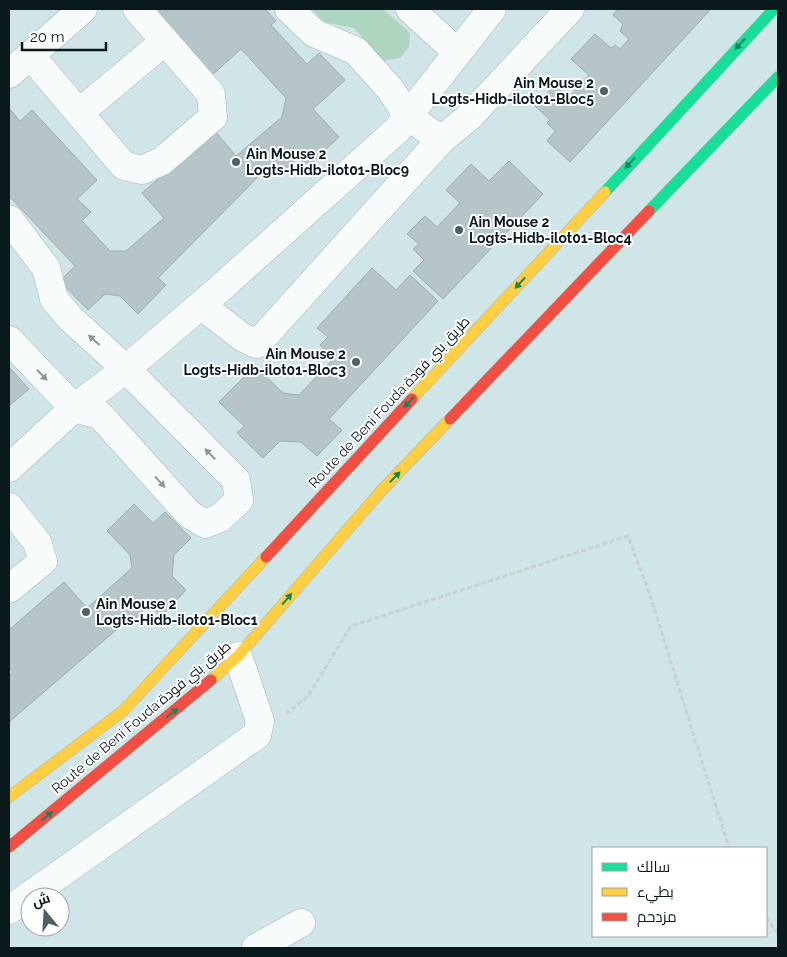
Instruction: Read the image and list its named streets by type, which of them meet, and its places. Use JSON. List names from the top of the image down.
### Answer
{
  "streets": {
    "main road": ["Route de Beni Fouda;طريق بني فودة"]
  },
  "places": [
    "Ain Mouse 2 Logts-Hidb-ilot01-Bloc5",
    "Ain Mouse 2 Logts-Hidb-ilot01-Bloc9",
    "Ain Mouse 2 Logts-Hidb-ilot01-Bloc4",
    "Ain Mouse 2 Logts-Hidb-ilot01-Bloc3",
    "Ain Mouse 2 Logts-Hidb-ilot01-Bloc1"
  ],
  "legend": ["سالك", "بطيء", "مزدحم"],
  "scale_bar": "20 m",
  "north": "top"
}
